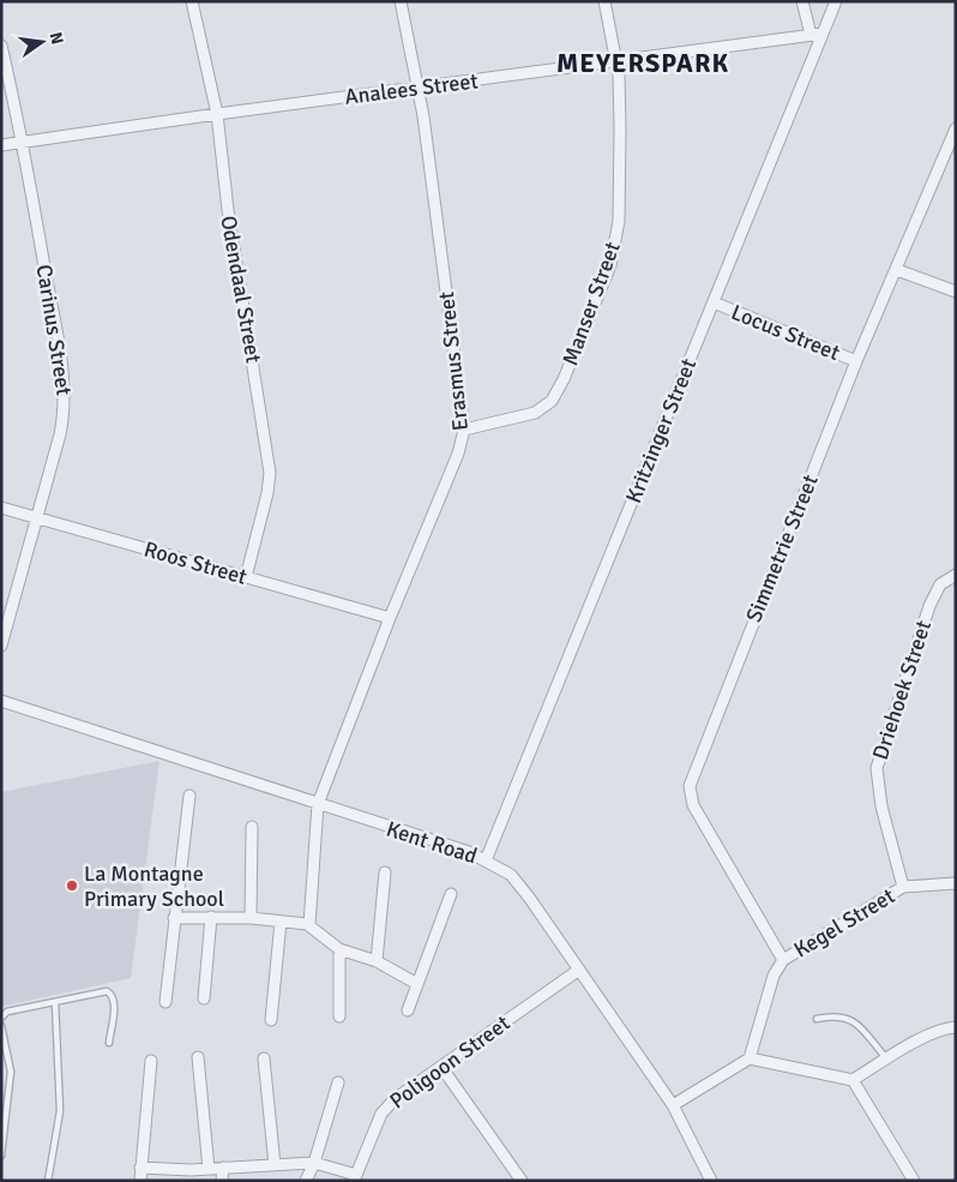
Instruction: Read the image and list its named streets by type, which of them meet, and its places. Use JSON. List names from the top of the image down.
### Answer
{
  "streets": {
    "street": [
      "Analees Street",
      "Odendaal Street",
      "Manser Street",
      "Carinus Street",
      "Locus Street",
      "Erasmus Street",
      "Kritzinger Street",
      "Simmetrie Street",
      "Roos Street",
      "Driehoek Street",
      "Kent Road",
      "Kegel Street",
      "Poligoon Street"
    ]
  },
  "crossings": [
    ["Analees Street", "Odendaal Street"],
    ["Analees Street", "Manser Street"],
    ["Analees Street", "Carinus Street"],
    ["Analees Street", "Erasmus Street"],
    ["Analees Street", "Kritzinger Street"],
    ["Odendaal Street", "Roos Street"],
    ["Manser Street", "Erasmus Street"],
    ["Carinus Street", "Roos Street"],
    ["Locus Street", "Kritzinger Street"],
    ["Locus Street", "Simmetrie Street"],
    ["Erasmus Street", "Roos Street"],
    ["Erasmus Street", "Kent Road"],
    ["Kritzinger Street", "Kent Road"],
    ["Simmetrie Street", "Kegel Street"],
    ["Driehoek Street", "Kegel Street"],
    ["Kent Road", "Poligoon Street"]
  ],
  "districts": ["MEYERSPARK"],
  "places": ["La Montagne Primary School"],
  "north": "right"
}
